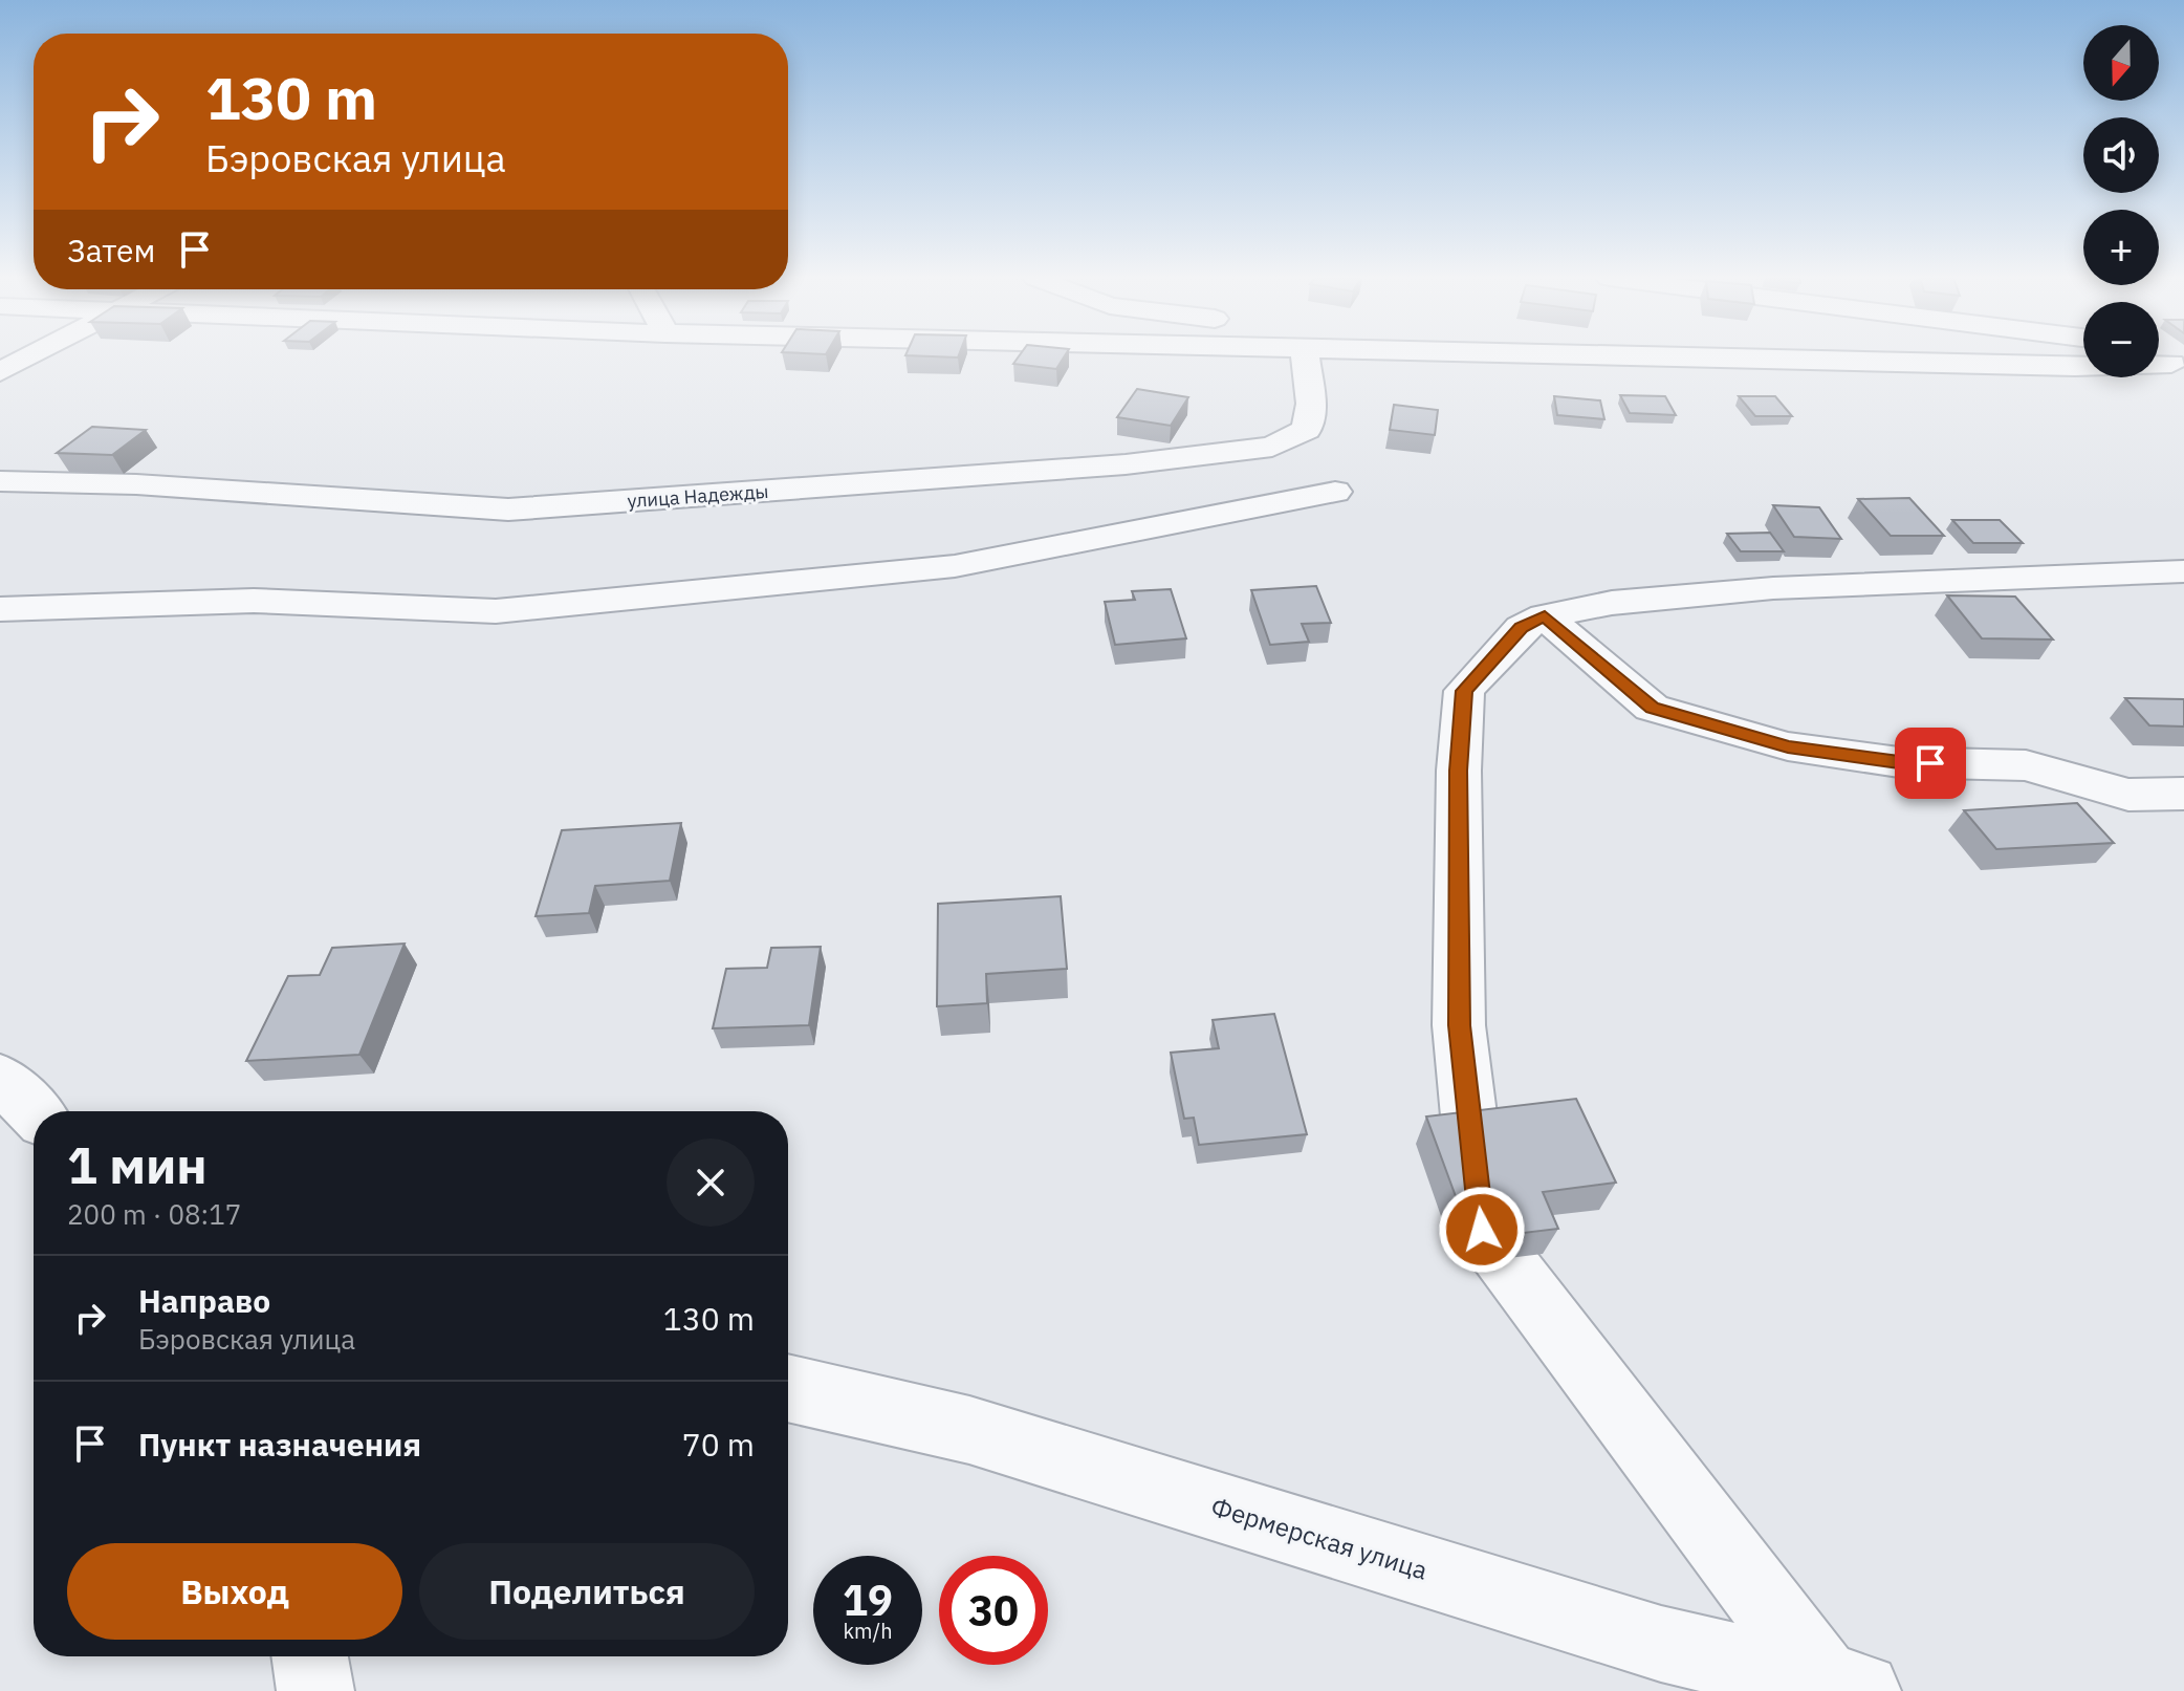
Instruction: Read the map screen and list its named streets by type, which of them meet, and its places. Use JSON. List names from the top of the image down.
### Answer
{
  "streets": {
    "street": ["улица Надежды", "Фермерская улица"]
  },
  "north": "bottom",
  "page": {
    "map_buttons": ["+", "−"],
    "turn": ["130 m", "Бэровская улица"],
    "then": "Затем",
    "heading": ["1 мин", "200 m · 08:17"],
    "list": [
      {
        "name": "Направо",
        "note": "Бэровская улица",
        "value": "130 m"
      },
      {
        "name": "Пункт назначения",
        "value": "70 m"
      }
    ],
    "buttons": ["Выход", "Поделиться"],
    "speed": "19 km/h",
    "limit": "30"
  }
}
